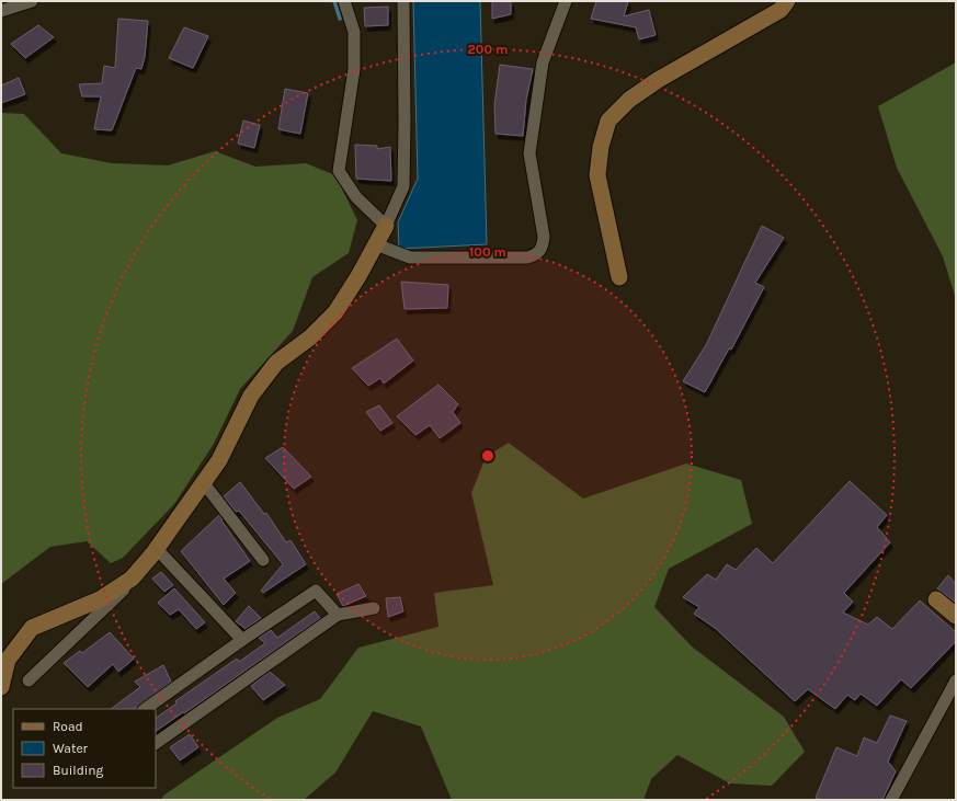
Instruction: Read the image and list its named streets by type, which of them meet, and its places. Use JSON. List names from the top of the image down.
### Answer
{
  "legend": ["Road", "Water", "Building"],
  "rings": ["200 m", "100 m"]
}
